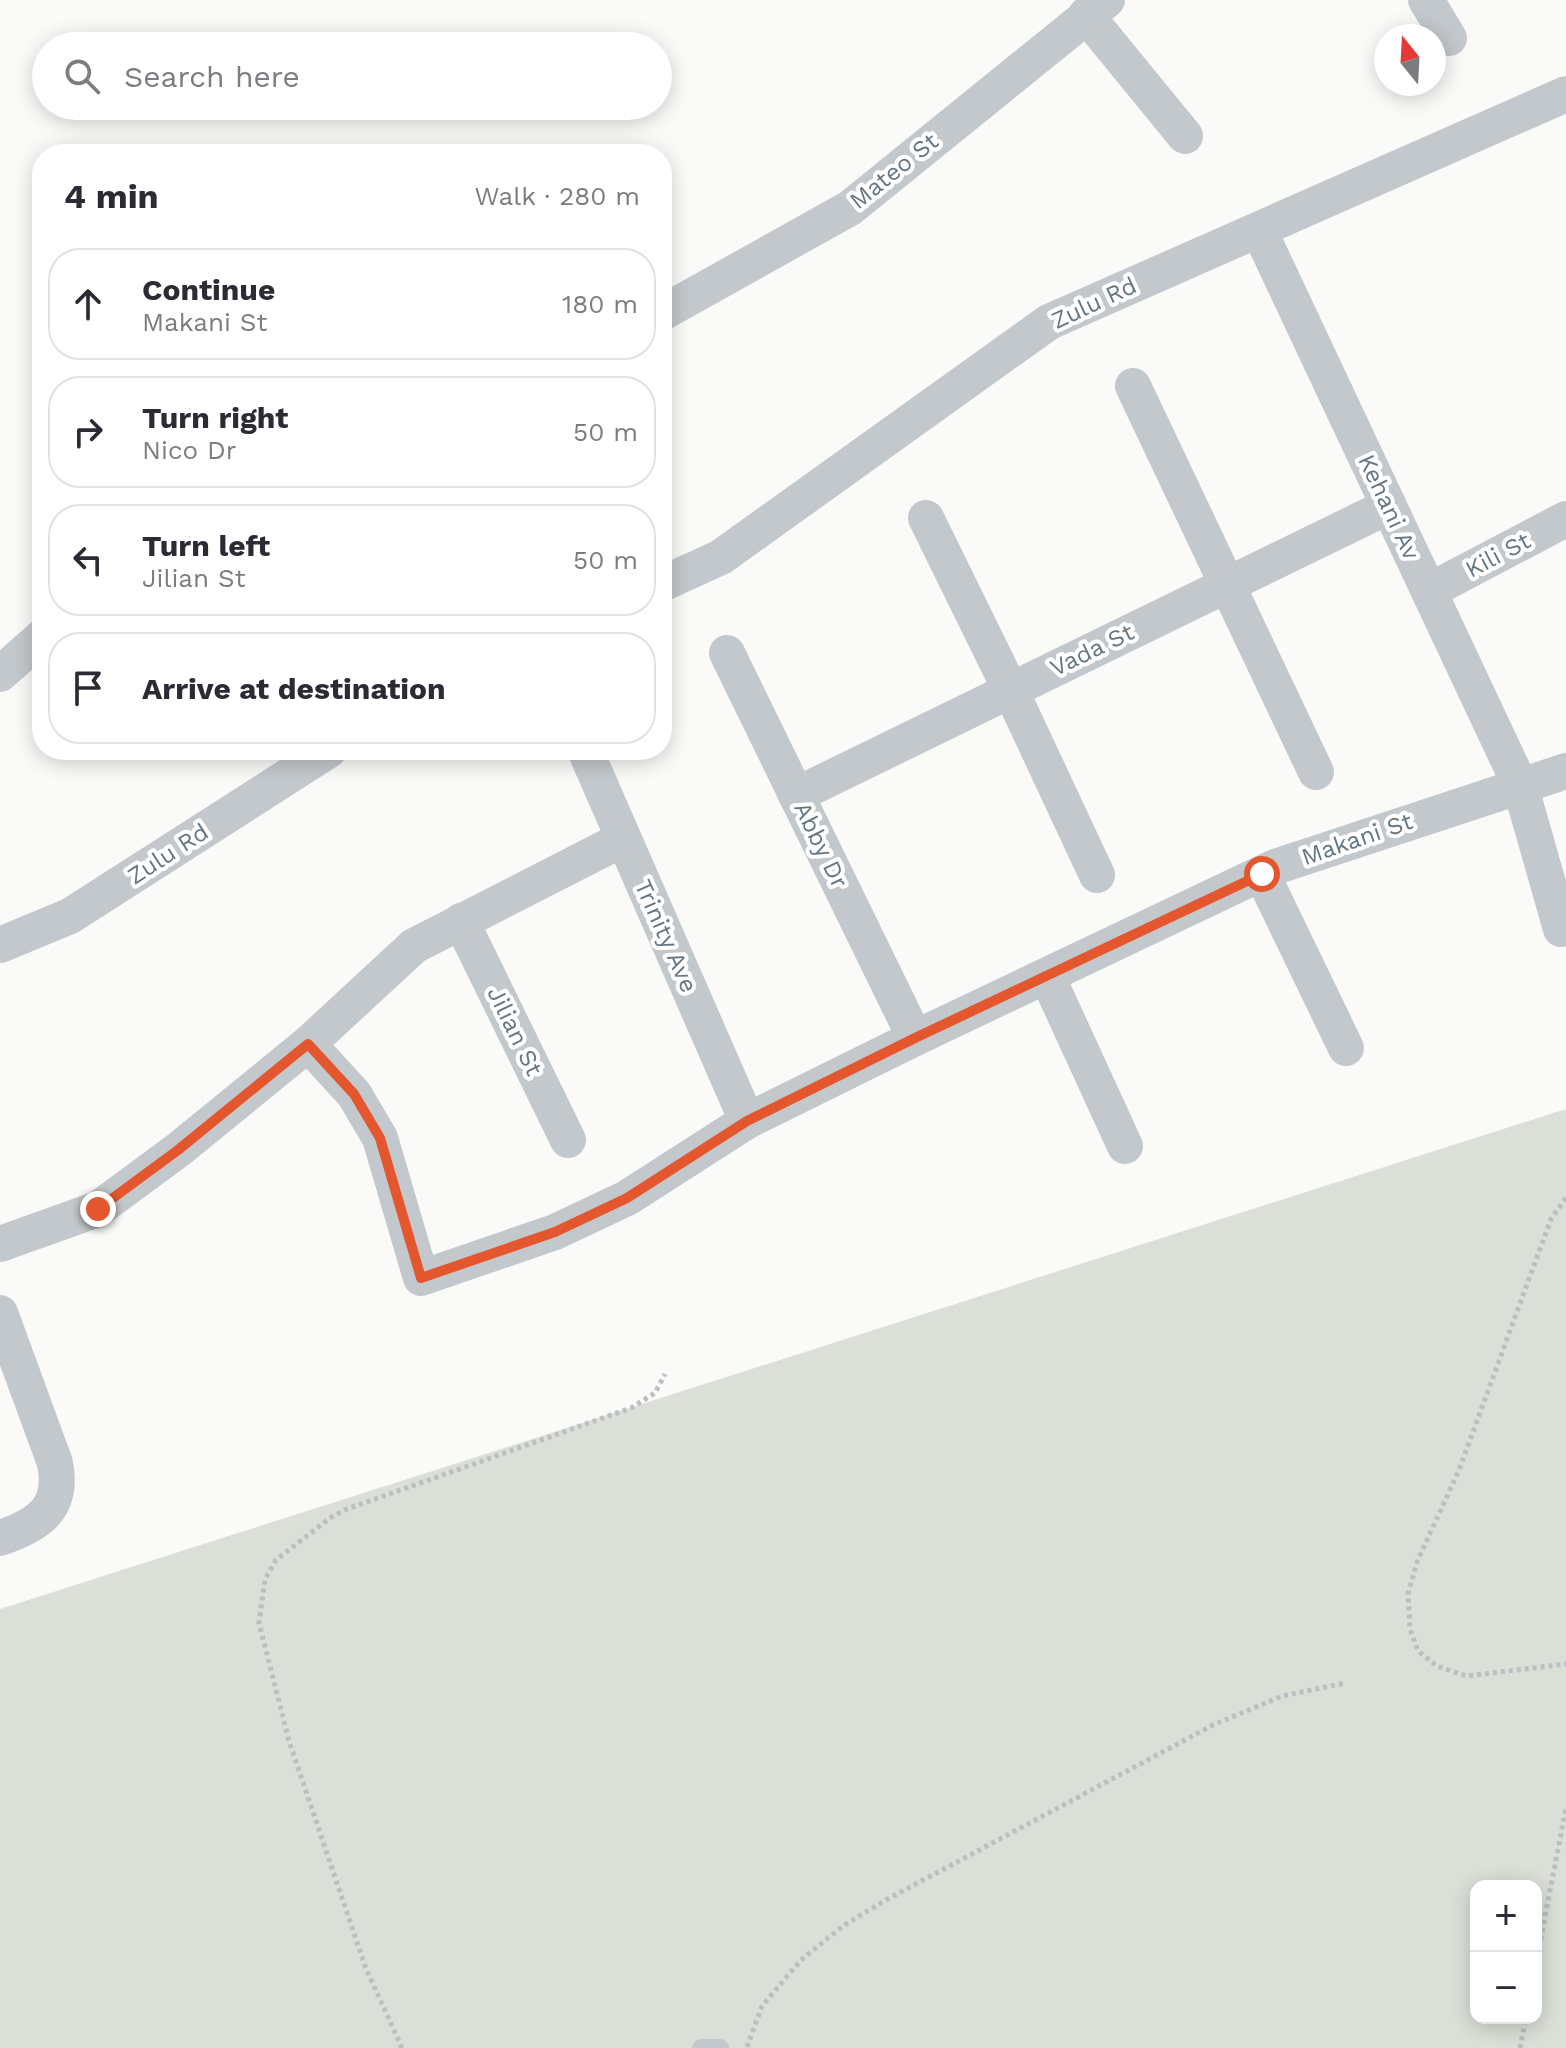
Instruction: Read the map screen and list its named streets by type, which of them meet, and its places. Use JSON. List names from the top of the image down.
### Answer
{
  "streets": {
    "street": [
      "Mateo St",
      "Zulu Rd",
      "Kehani Av",
      "Kili St",
      "Vada St",
      "Makani St",
      "Abby Dr",
      "Trinity Ave",
      "Jilian St"
    ]
  },
  "crossings": [
    ["Zulu Rd", "Kehani Av"],
    ["Kehani Av", "Kili St"],
    ["Kehani Av", "Vada St"],
    ["Kehani Av", "Makani St"],
    ["Vada St", "Abby Dr"],
    ["Makani St", "Abby Dr"],
    ["Makani St", "Trinity Ave"]
  ],
  "north": "top",
  "page": {
    "search": "Search here",
    "heading": ["4 min", "Walk · 280 m"],
    "list": [
      ["Continue", "Makani St", "180 m"],
      ["Turn right", "Nico Dr", "50 m"],
      ["Turn left", "Jilian St", "50 m"],
      "Arrive at destination"
    ],
    "map_buttons": ["+", "−"]
  }
}
